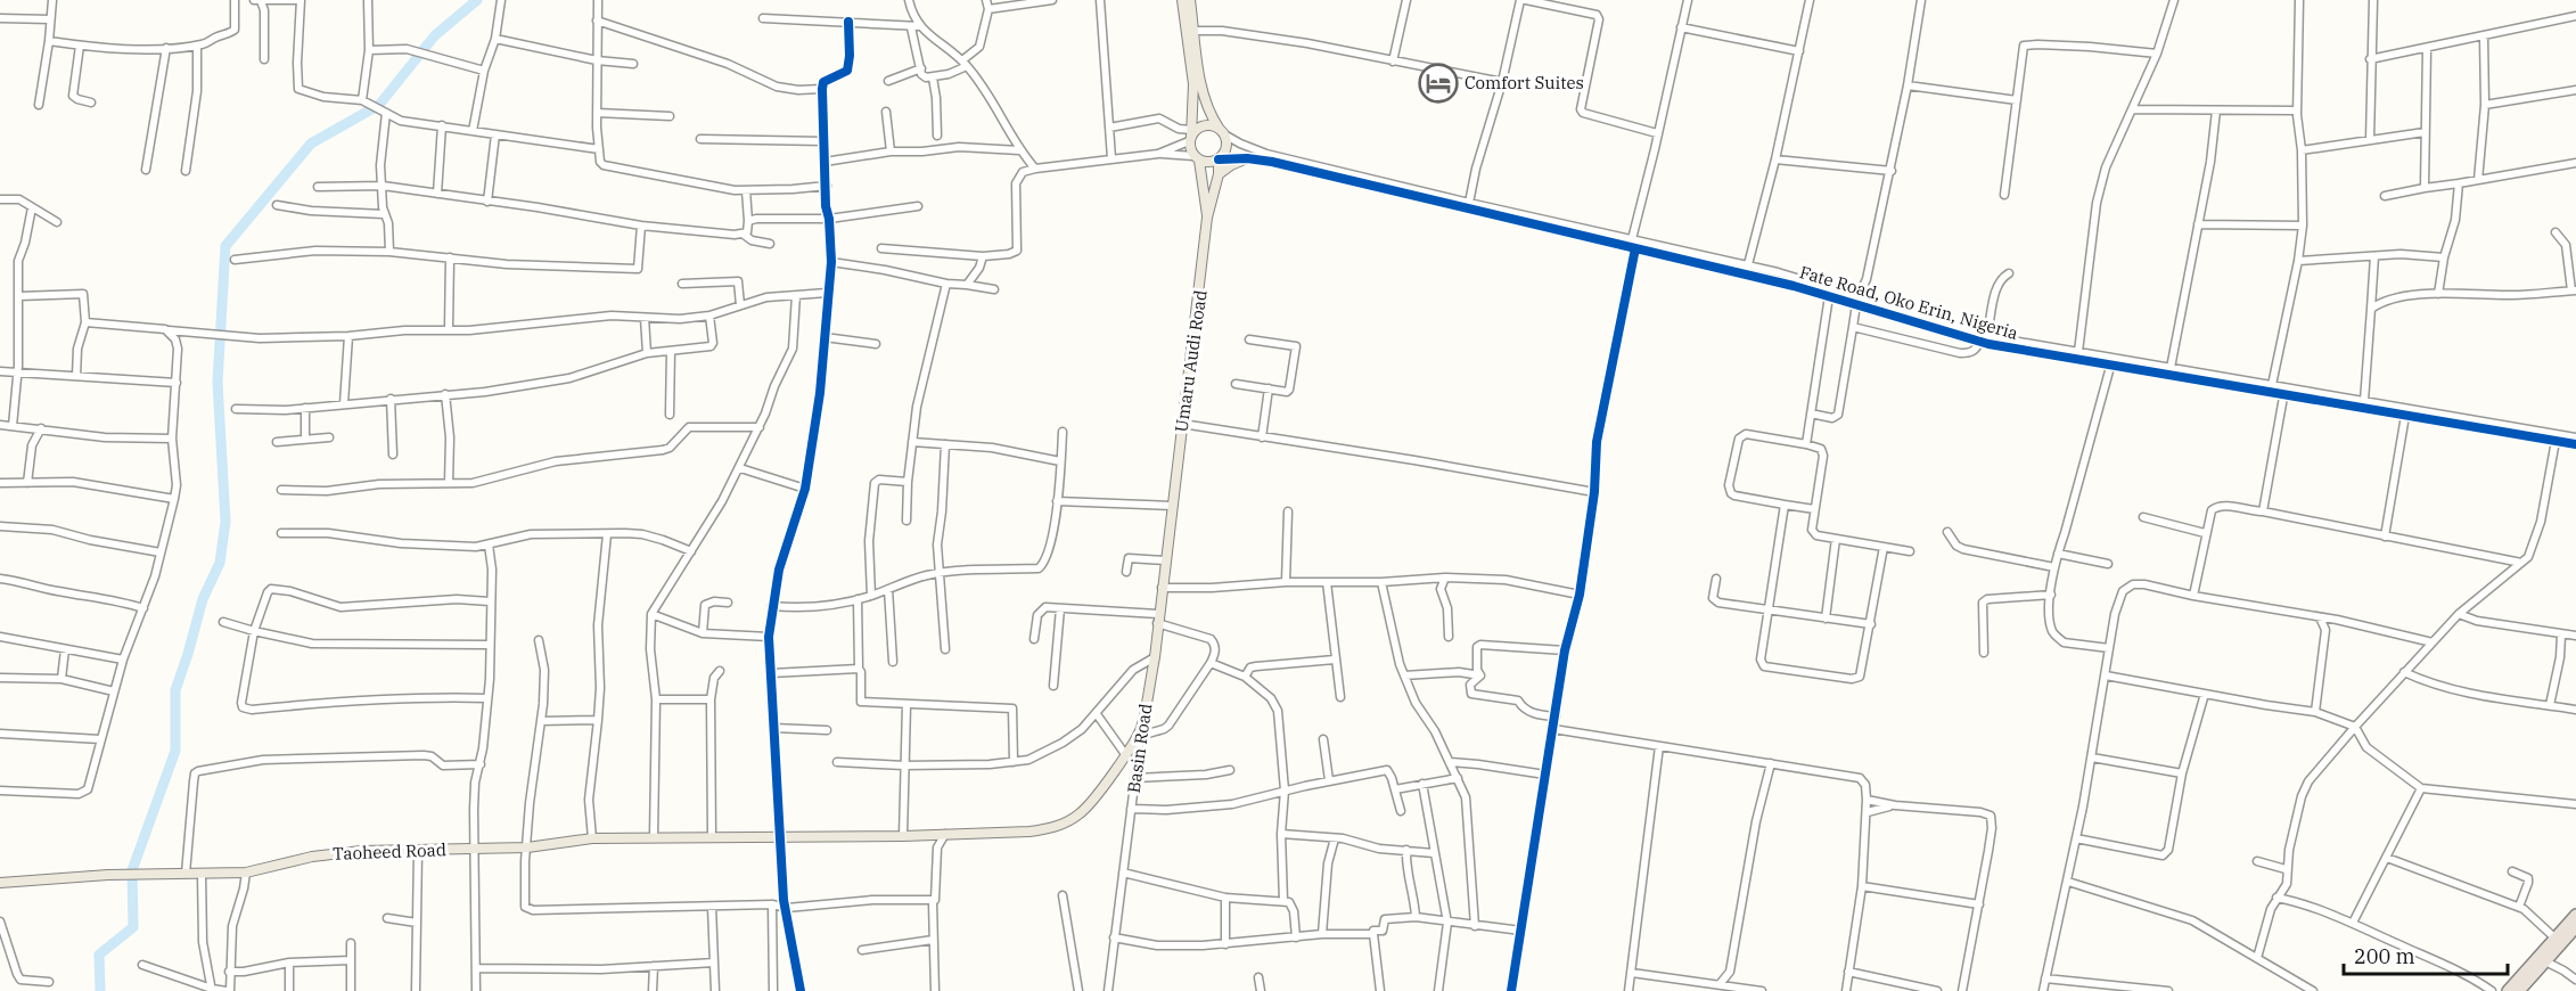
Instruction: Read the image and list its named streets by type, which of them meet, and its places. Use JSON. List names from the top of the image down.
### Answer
{
  "streets": {
    "main road": ["Umaru Audi Road", "Basin Road", "Taoheed Road"],
    "street": ["Fate Road, Oko Erin, Nigeria"]
  },
  "crossings": [
    ["Umaru Audi Road", "Basin Road"],
    ["Basin Road", "Taoheed Road"]
  ],
  "places": {
    "hotel": ["Comfort Suites"]
  },
  "scale_bar": "200 m"
}
